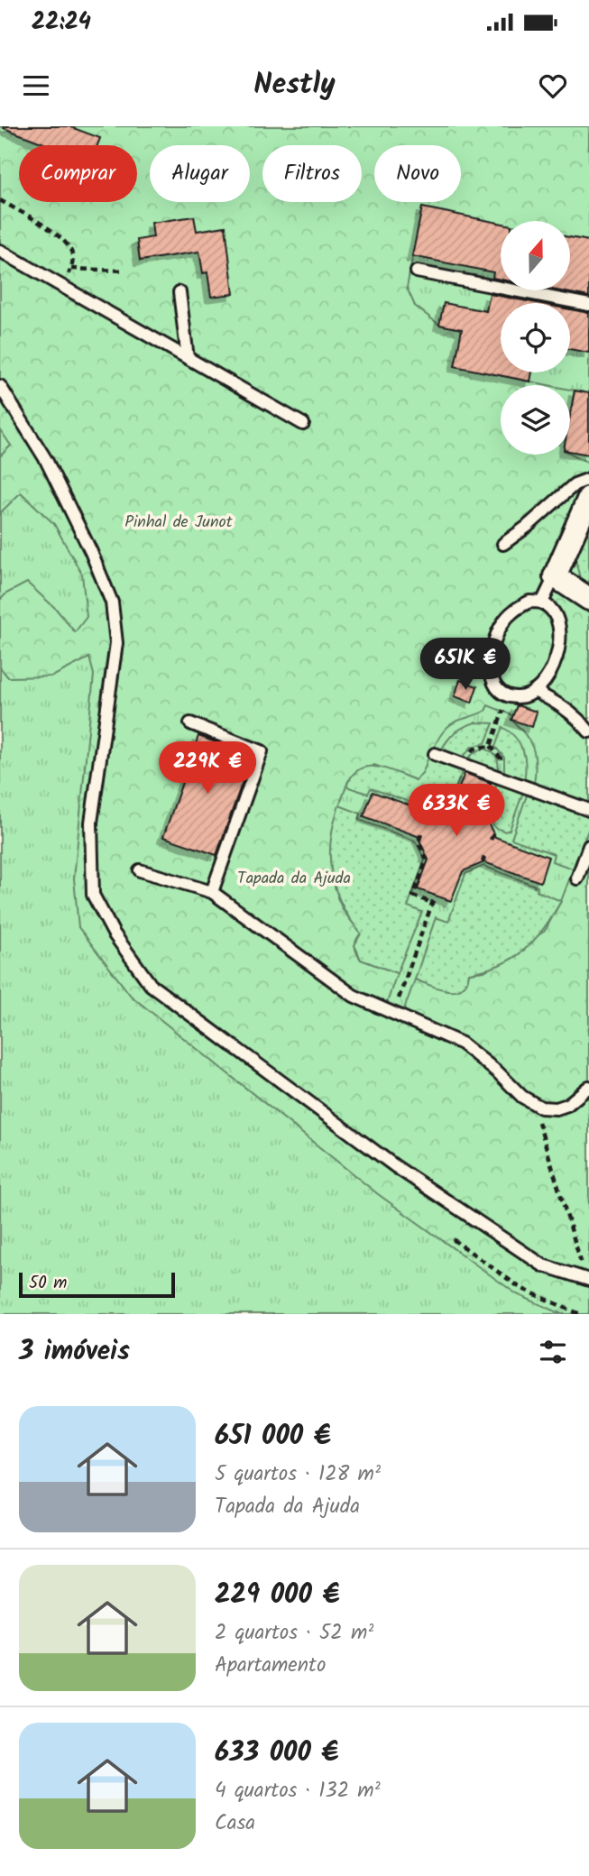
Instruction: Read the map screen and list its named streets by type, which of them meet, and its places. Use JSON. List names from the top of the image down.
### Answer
{
  "parks": ["Pinhal de Junot", "Tapada da Ajuda"],
  "scale_bar": "50 m",
  "north": "top",
  "page": {
    "status": "22:24",
    "header": "Nestly",
    "chip": [
      "Comprar",
      "Alugar",
      "Filtros",
      "Novo"
    ],
    "price": ["651K €", "229K €", "633K €"],
    "scale": "50 m",
    "heading": "3 imóveis",
    "list": [
      {
        "name": "651 000 €",
        "note": "5 quartos · 128 m² · Tapada da Ajuda"
      },
      {
        "name": "229 000 €",
        "note": "2 quartos · 52 m² · Apartamento"
      },
      {
        "name": "633 000 €",
        "note": "4 quartos · 132 m² · Casa"
      }
    ]
  }
}
